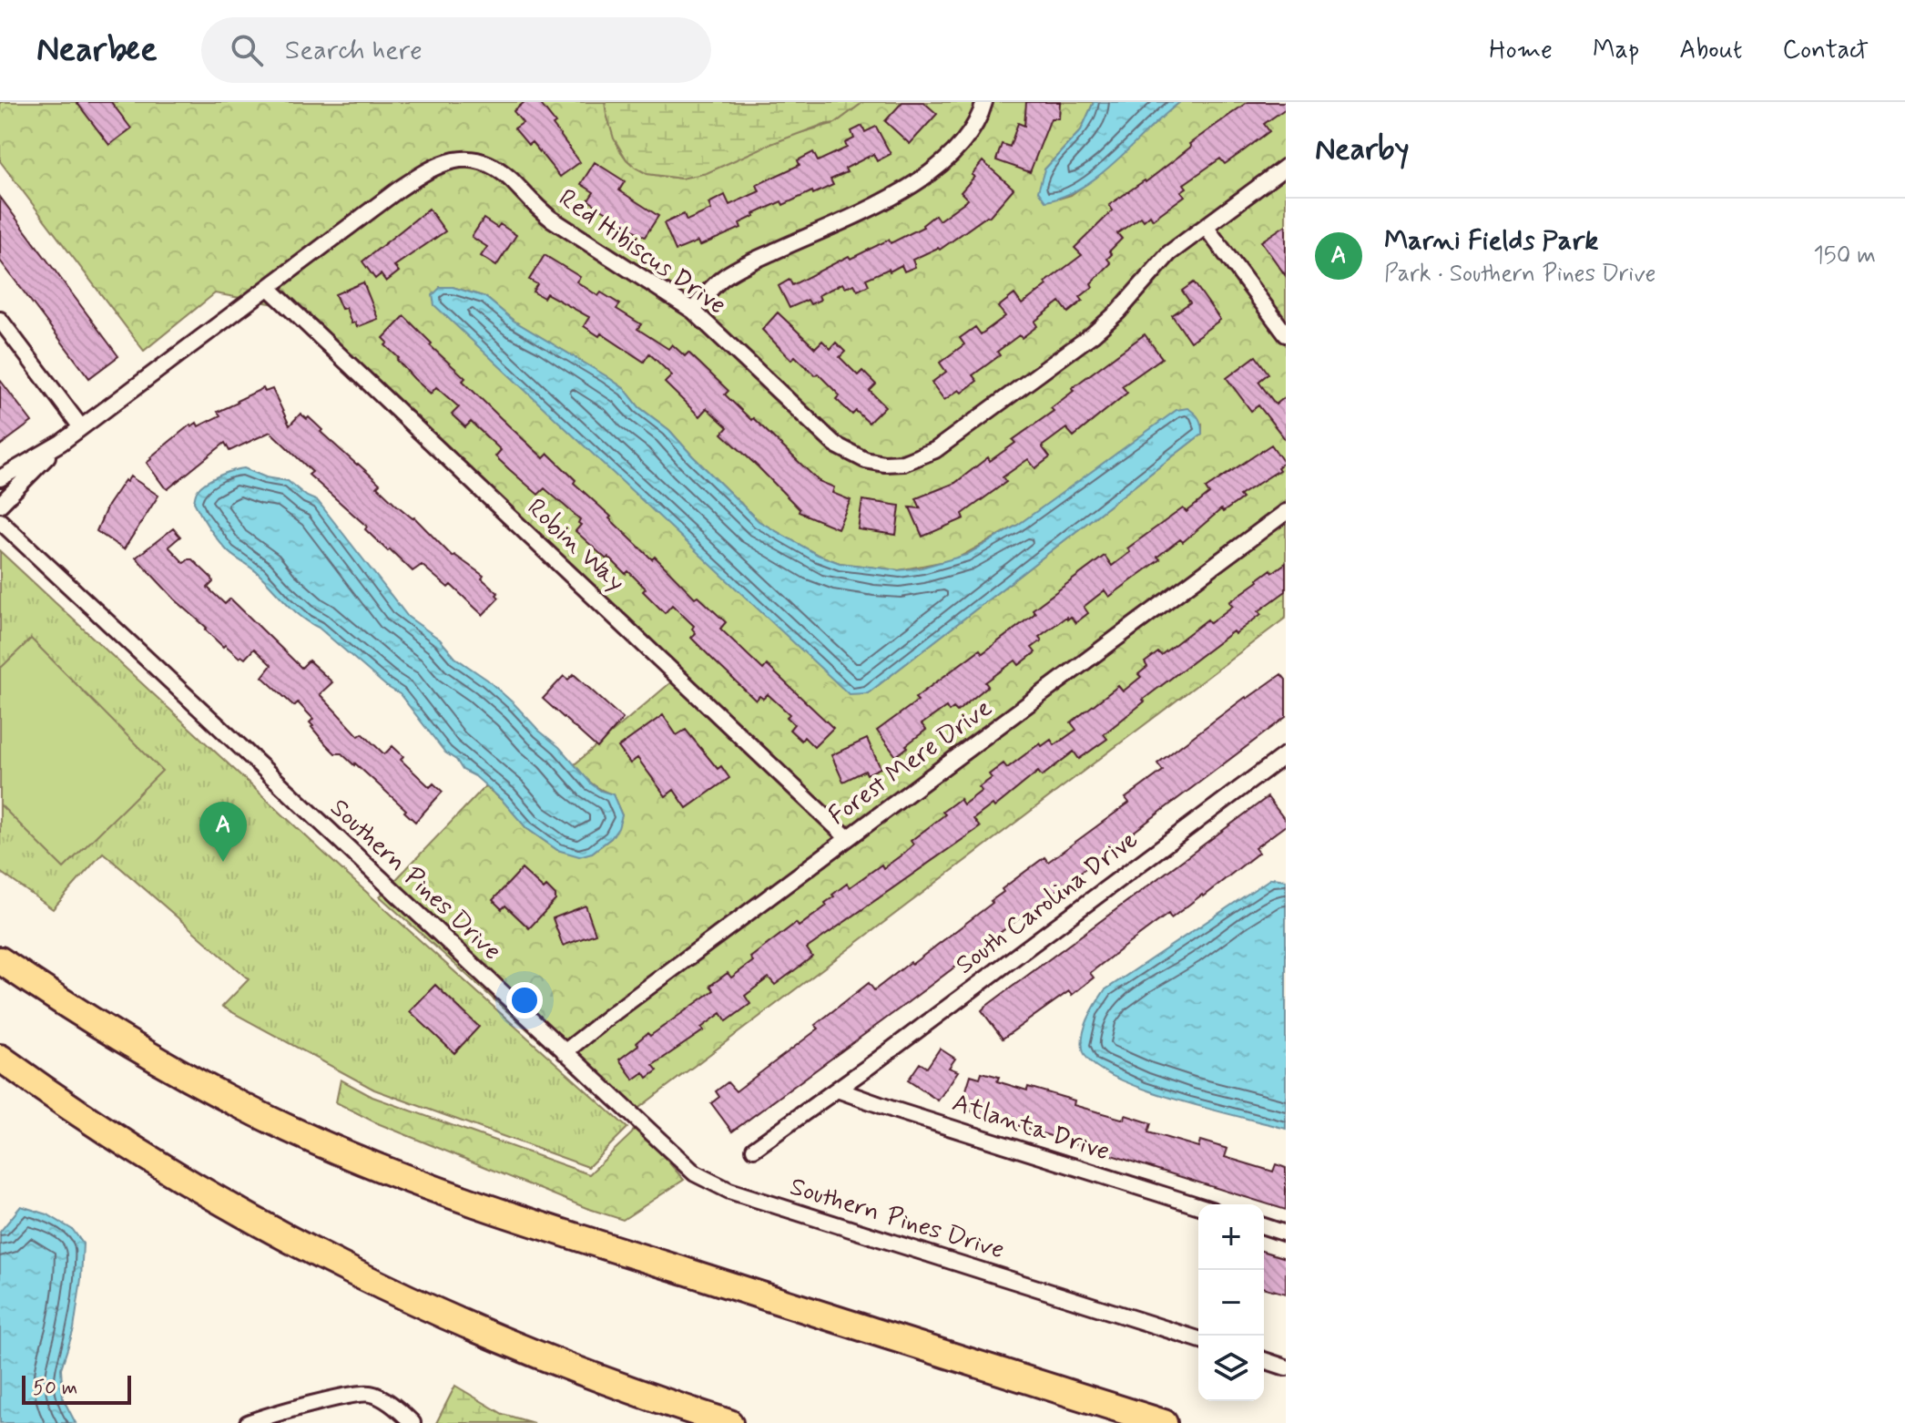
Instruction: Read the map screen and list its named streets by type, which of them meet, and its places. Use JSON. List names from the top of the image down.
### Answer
{
  "streets": {
    "street": [
      "Red Hibiscus Drive",
      "Robin Way",
      "Forest Mere Drive",
      "Southern Pines Drive",
      "South Carolina Drive",
      "Atlanta Drive"
    ]
  },
  "crossings": [
    ["Red Hibiscus Drive", "Robin Way"],
    ["Robin Way", "Forest Mere Drive"],
    ["Forest Mere Drive", "Southern Pines Drive"],
    ["South Carolina Drive", "Atlanta Drive"]
  ],
  "scale_bar": "50 m",
  "page": {
    "header": "Nearbee",
    "search": "Search here",
    "nav": [
      "Home",
      "Map",
      "About",
      "Contact"
    ],
    "heading": "Nearby",
    "list": [
      {
        "mark": "A",
        "name": "Marni Fields Park",
        "note": "Park · Southern Pines Drive",
        "value": "150 m"
      }
    ],
    "pins": "A",
    "map_buttons": ["+", "−"],
    "scale": "50 m"
  }
}
